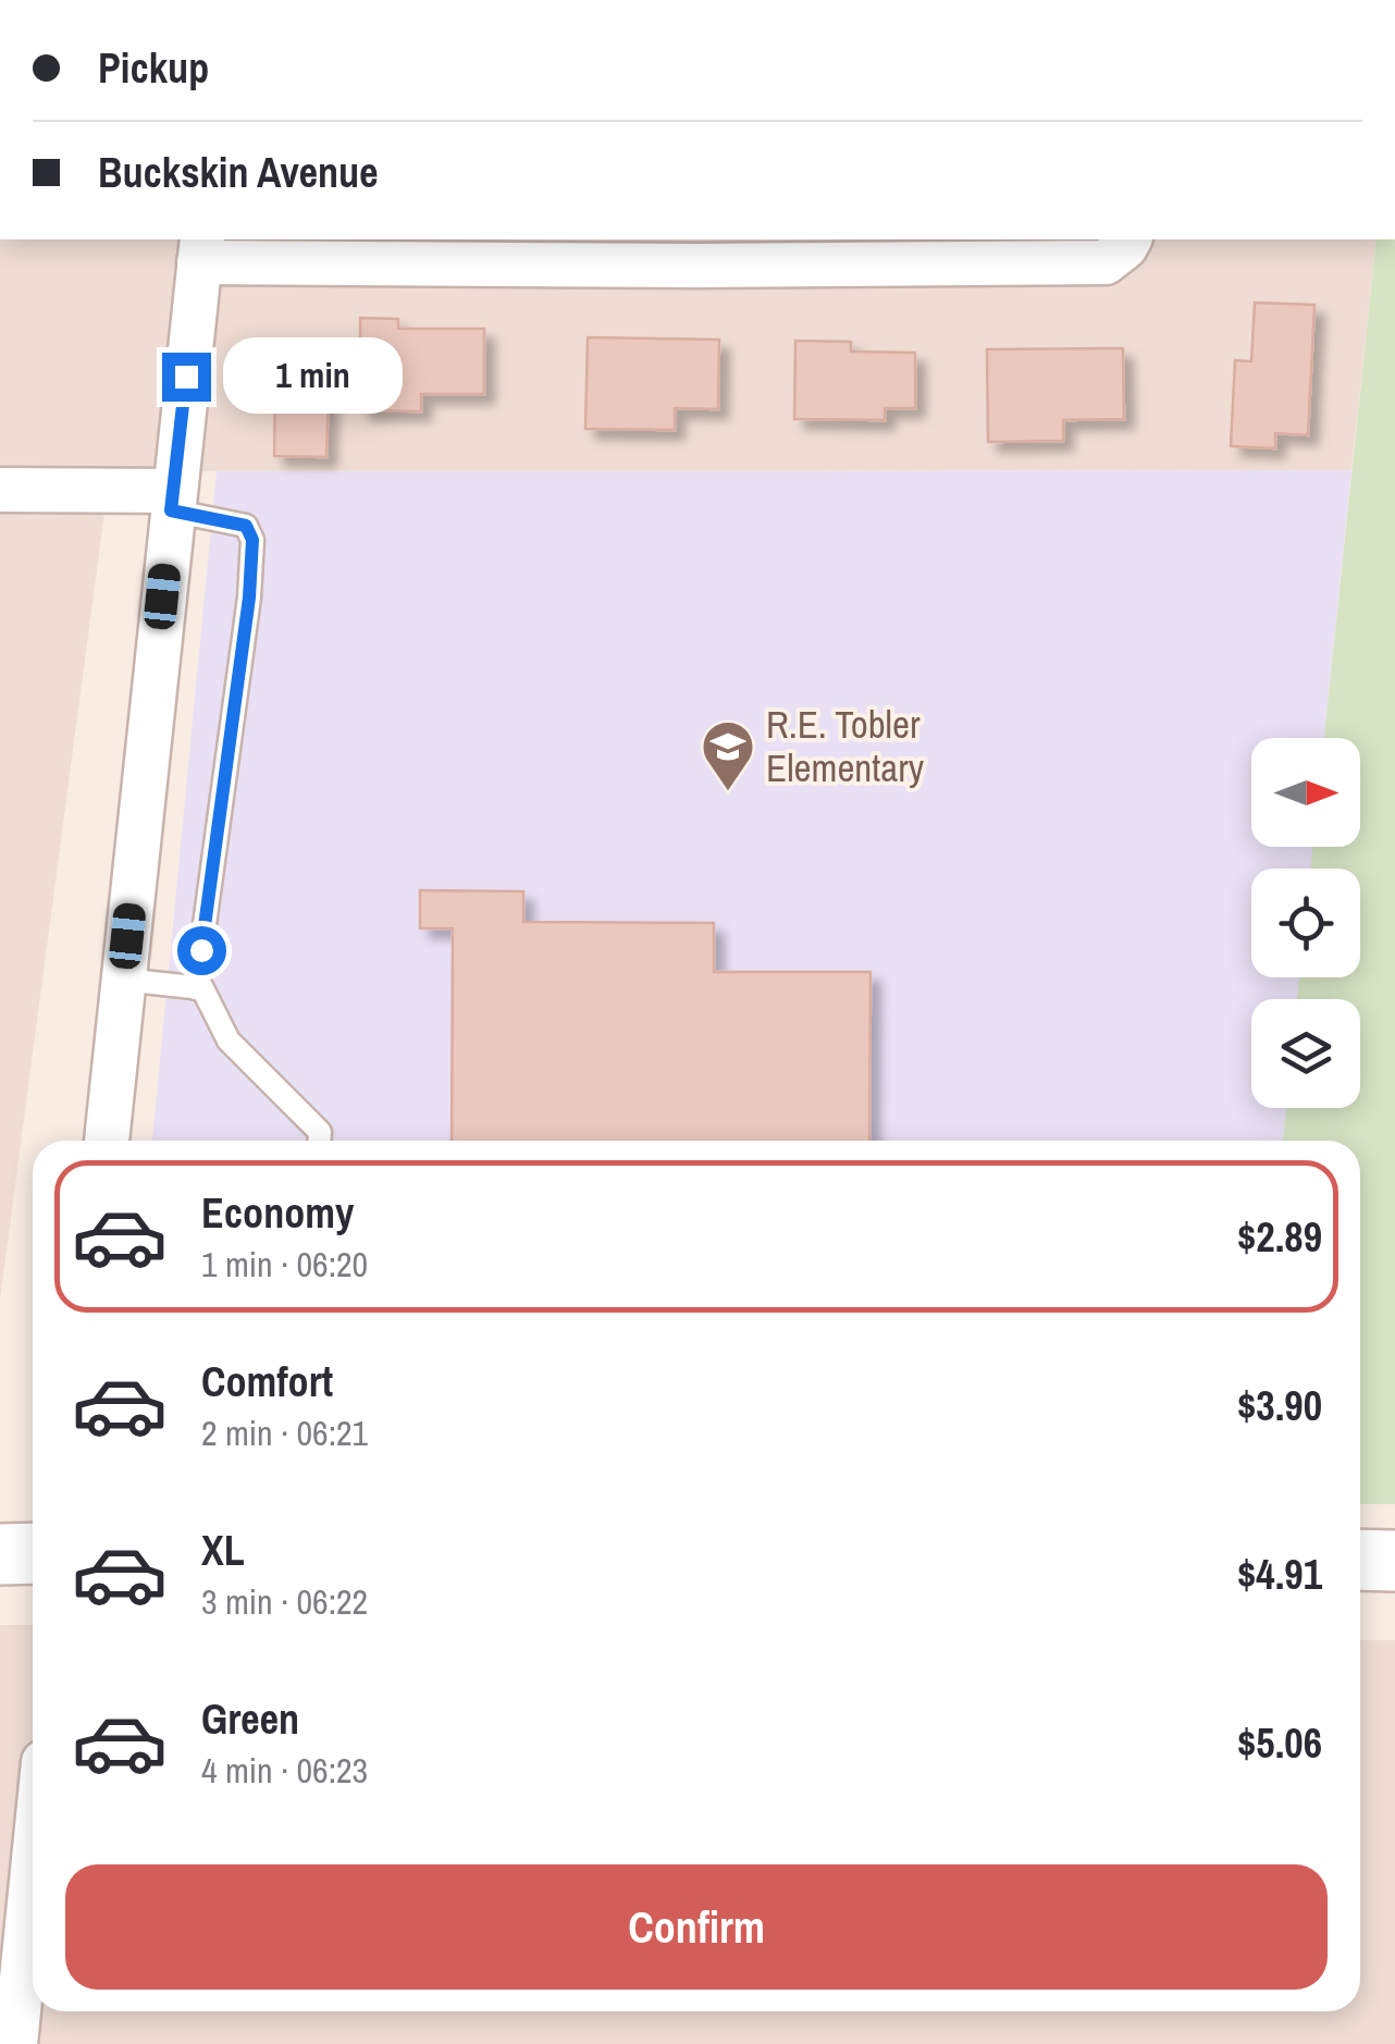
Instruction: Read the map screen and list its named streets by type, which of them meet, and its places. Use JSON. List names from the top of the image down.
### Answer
{
  "places": {
    "school or university": ["R.E. Tobler Elementary"]
  },
  "north": "right",
  "page": {
    "banner": ["Pickup", "Buckskin Avenue"],
    "bubble": "1 min",
    "list": [
      {
        "name": "Economy",
        "note": "1 min · 06:20",
        "value": "$2.89"
      },
      {
        "name": "Comfort",
        "note": "2 min · 06:21",
        "value": "$3.90"
      },
      {
        "name": "XL",
        "note": "3 min · 06:22",
        "value": "$4.91"
      },
      {
        "name": "Green",
        "note": "4 min · 06:23",
        "value": "$5.06"
      }
    ],
    "buttons": "Confirm"
  }
}
